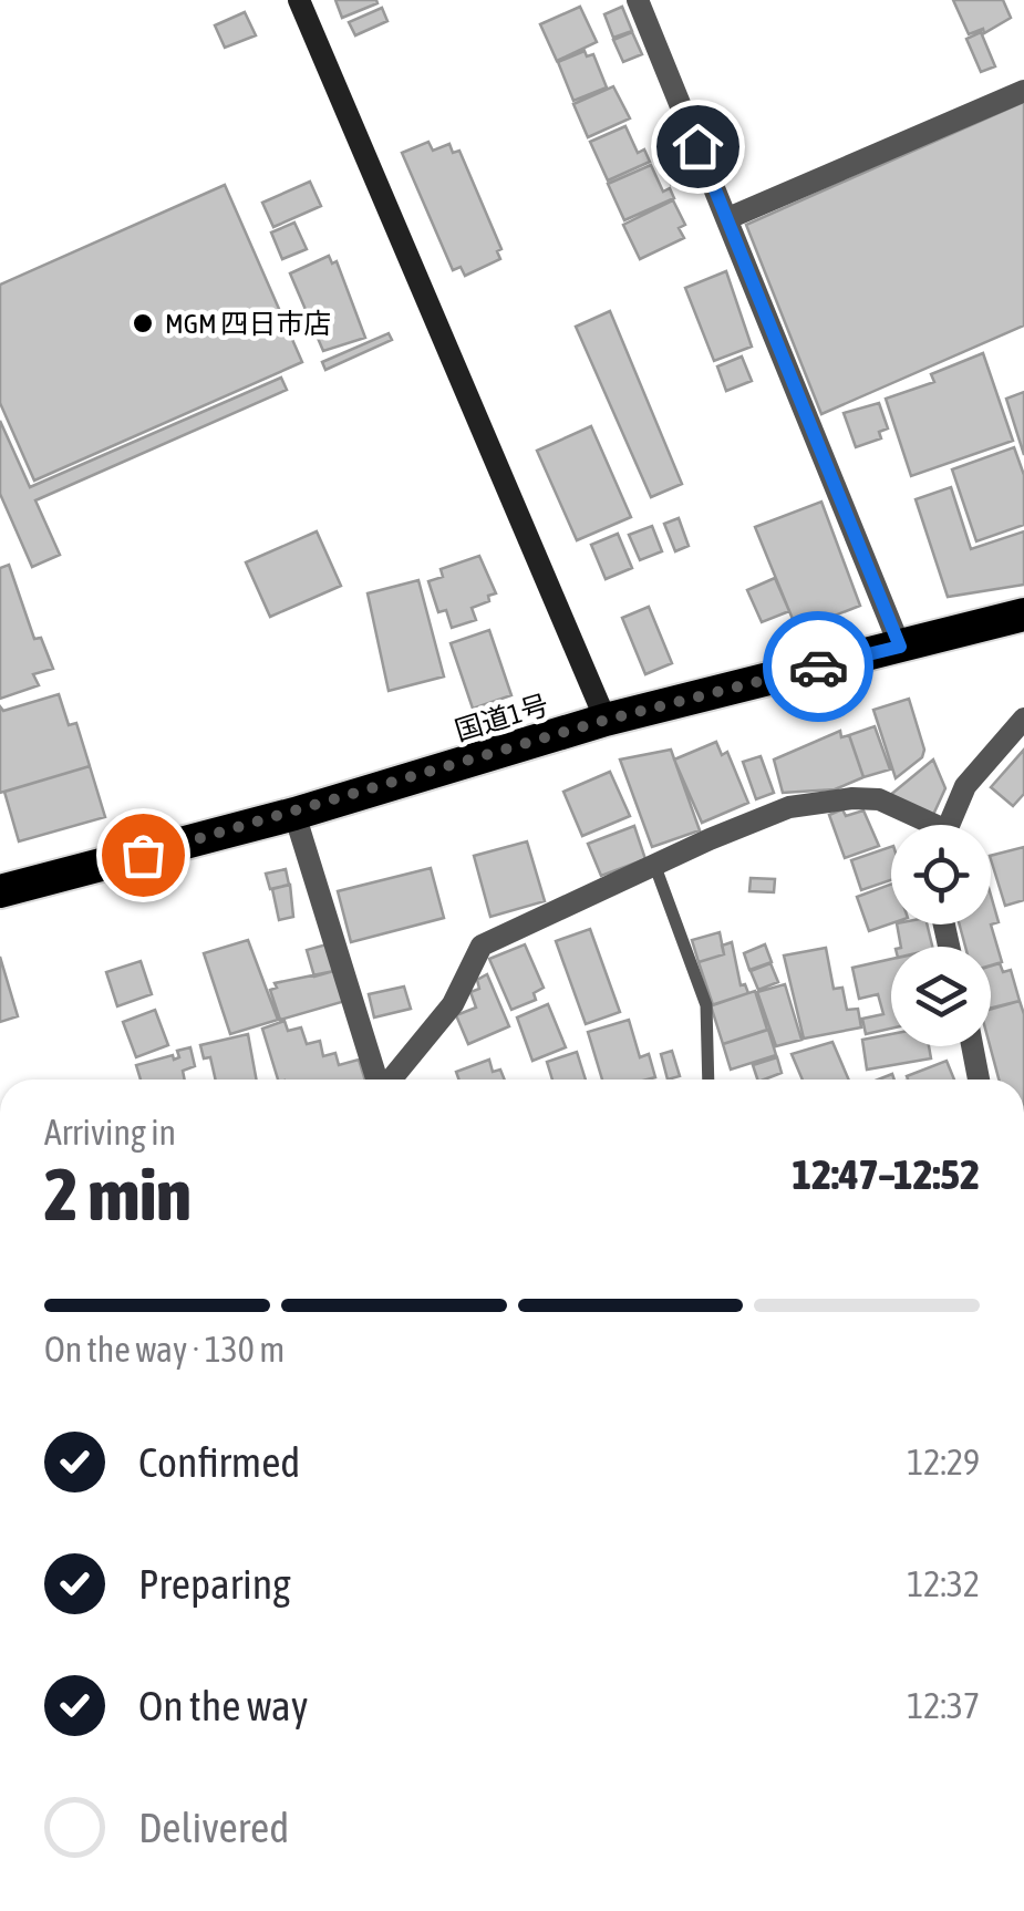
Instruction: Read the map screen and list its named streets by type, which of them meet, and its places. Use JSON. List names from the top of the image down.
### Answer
{
  "streets": {
    "highway": ["国道1号"]
  },
  "places": ["MGM 四日市店"],
  "page": {
    "heading": ["2 min", "Arriving in", "12:47–12:52"],
    "bar": "On the way · 130 m",
    "list": [
      ["Confirmed", "12:29"],
      ["Preparing", "12:32"],
      ["On the way", "12:37"],
      "Delivered"
    ]
  }
}
